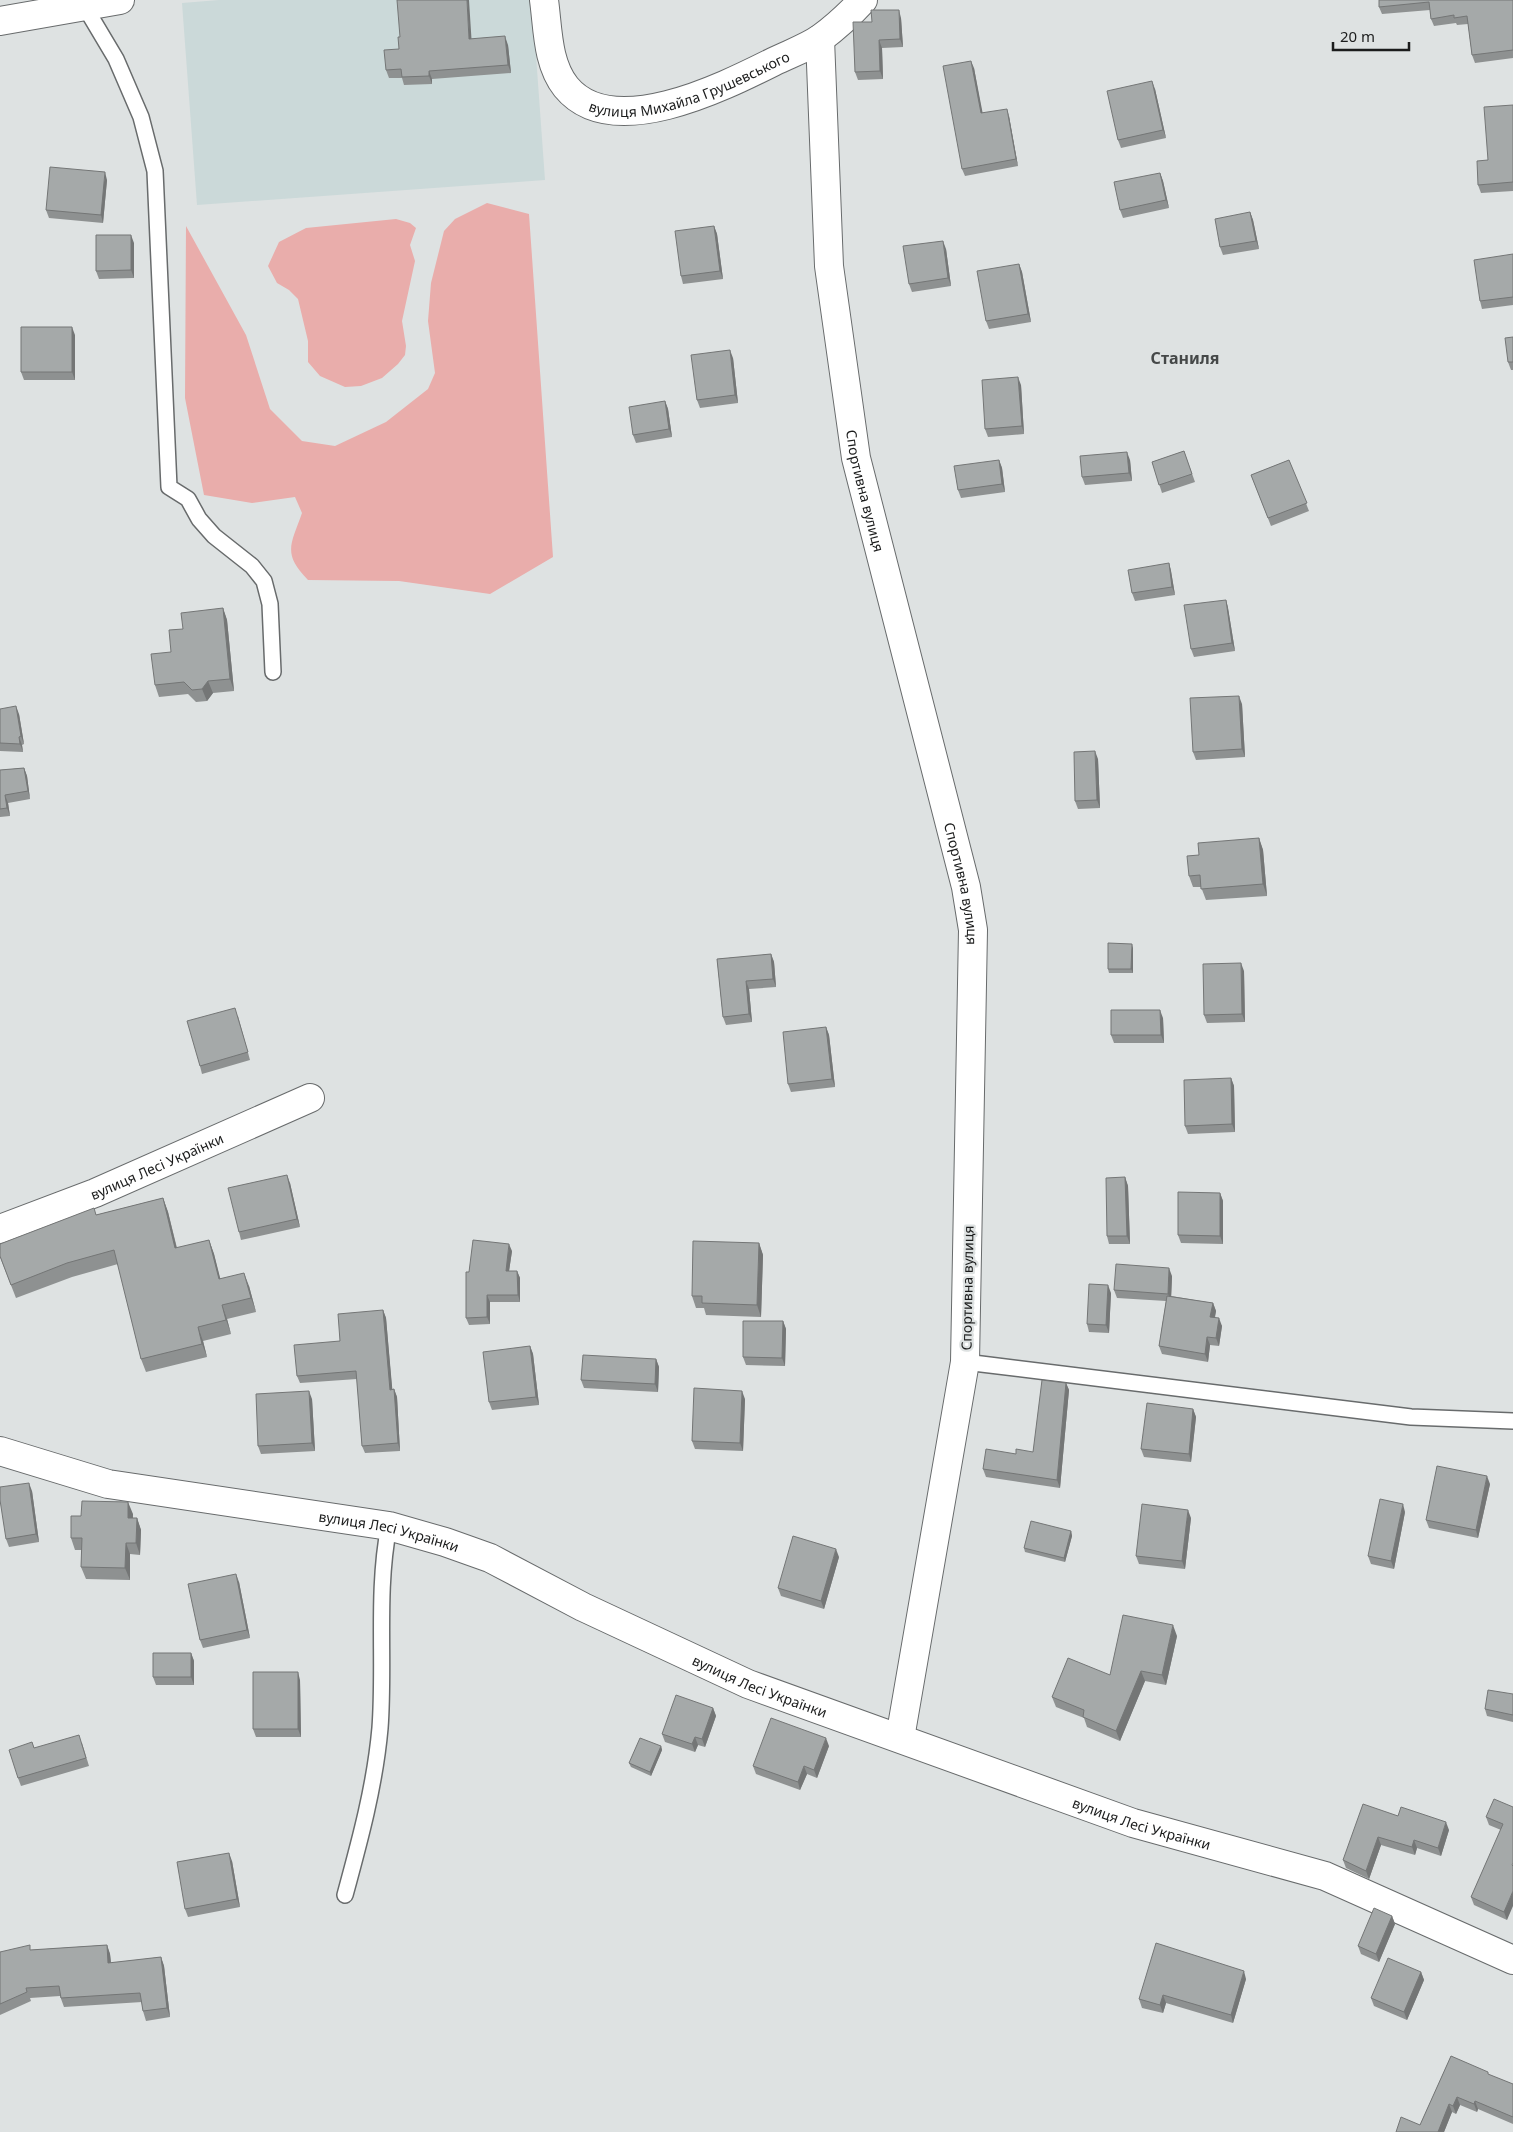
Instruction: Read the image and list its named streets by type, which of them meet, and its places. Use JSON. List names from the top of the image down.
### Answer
{
  "streets": {
    "street": ["вулиця Михайла Грушевського", "Спортивна вулиця", "вулиця Лесі Українки"]
  },
  "crossings": [
    ["вулиця Михайла Грушевського", "Спортивна вулиця"],
    ["Спортивна вулиця", "вулиця Лесі Українки"]
  ],
  "districts": ["Станиля"],
  "scale_bar": "20 m"
}
